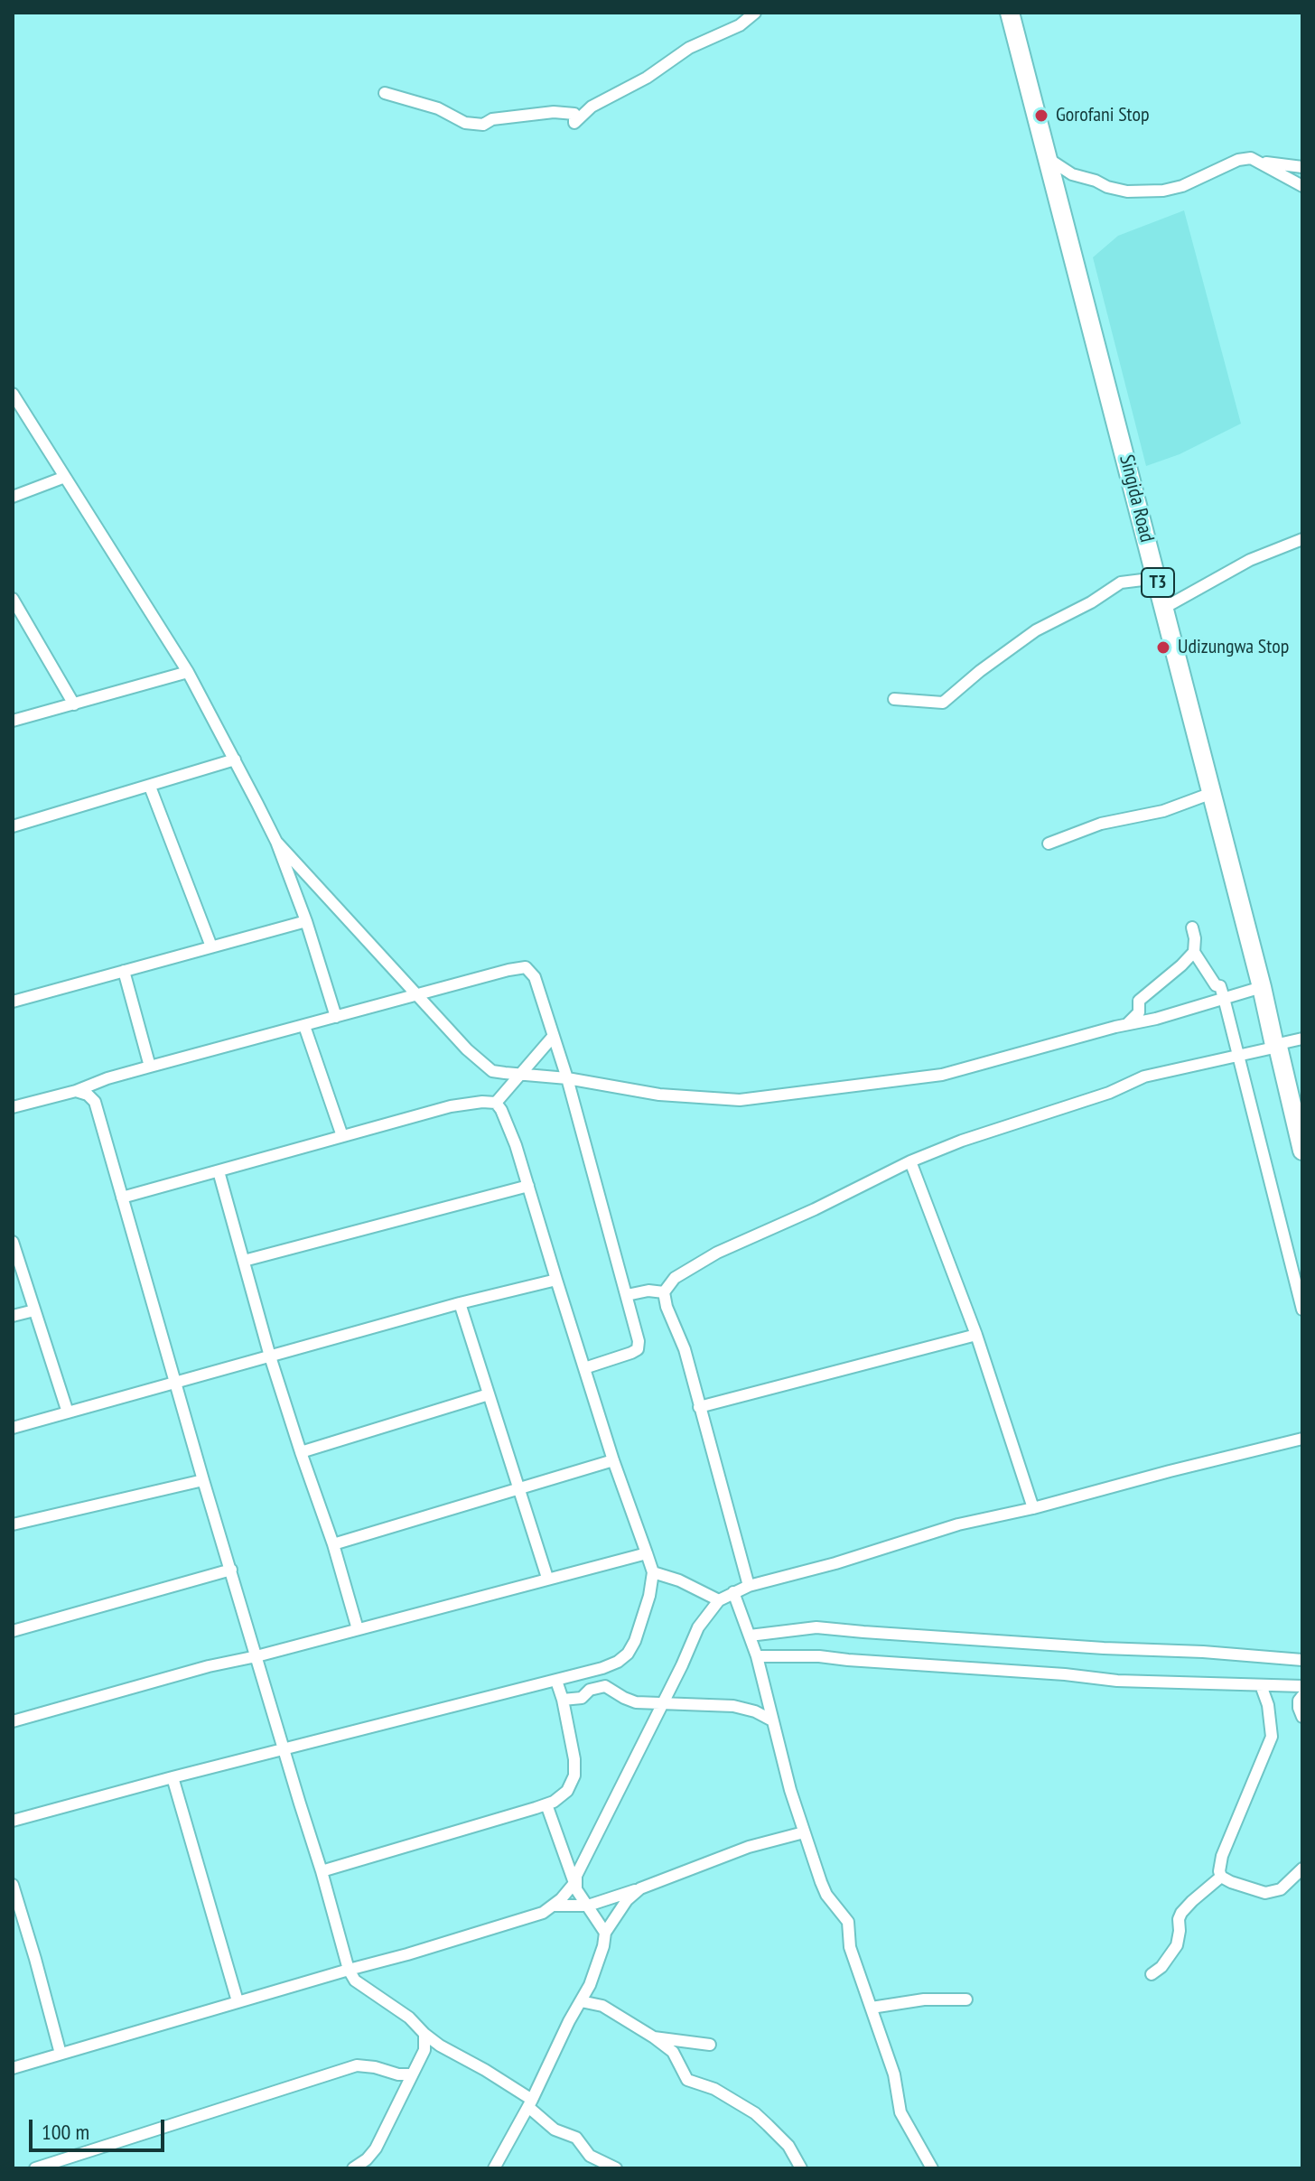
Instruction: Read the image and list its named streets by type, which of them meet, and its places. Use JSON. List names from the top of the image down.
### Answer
{
  "streets": {
    "highway": ["Singida Road", "T3"]
  },
  "places": ["Gorofani Stop", "Udizungwa Stop"],
  "scale_bar": "100 m"
}
